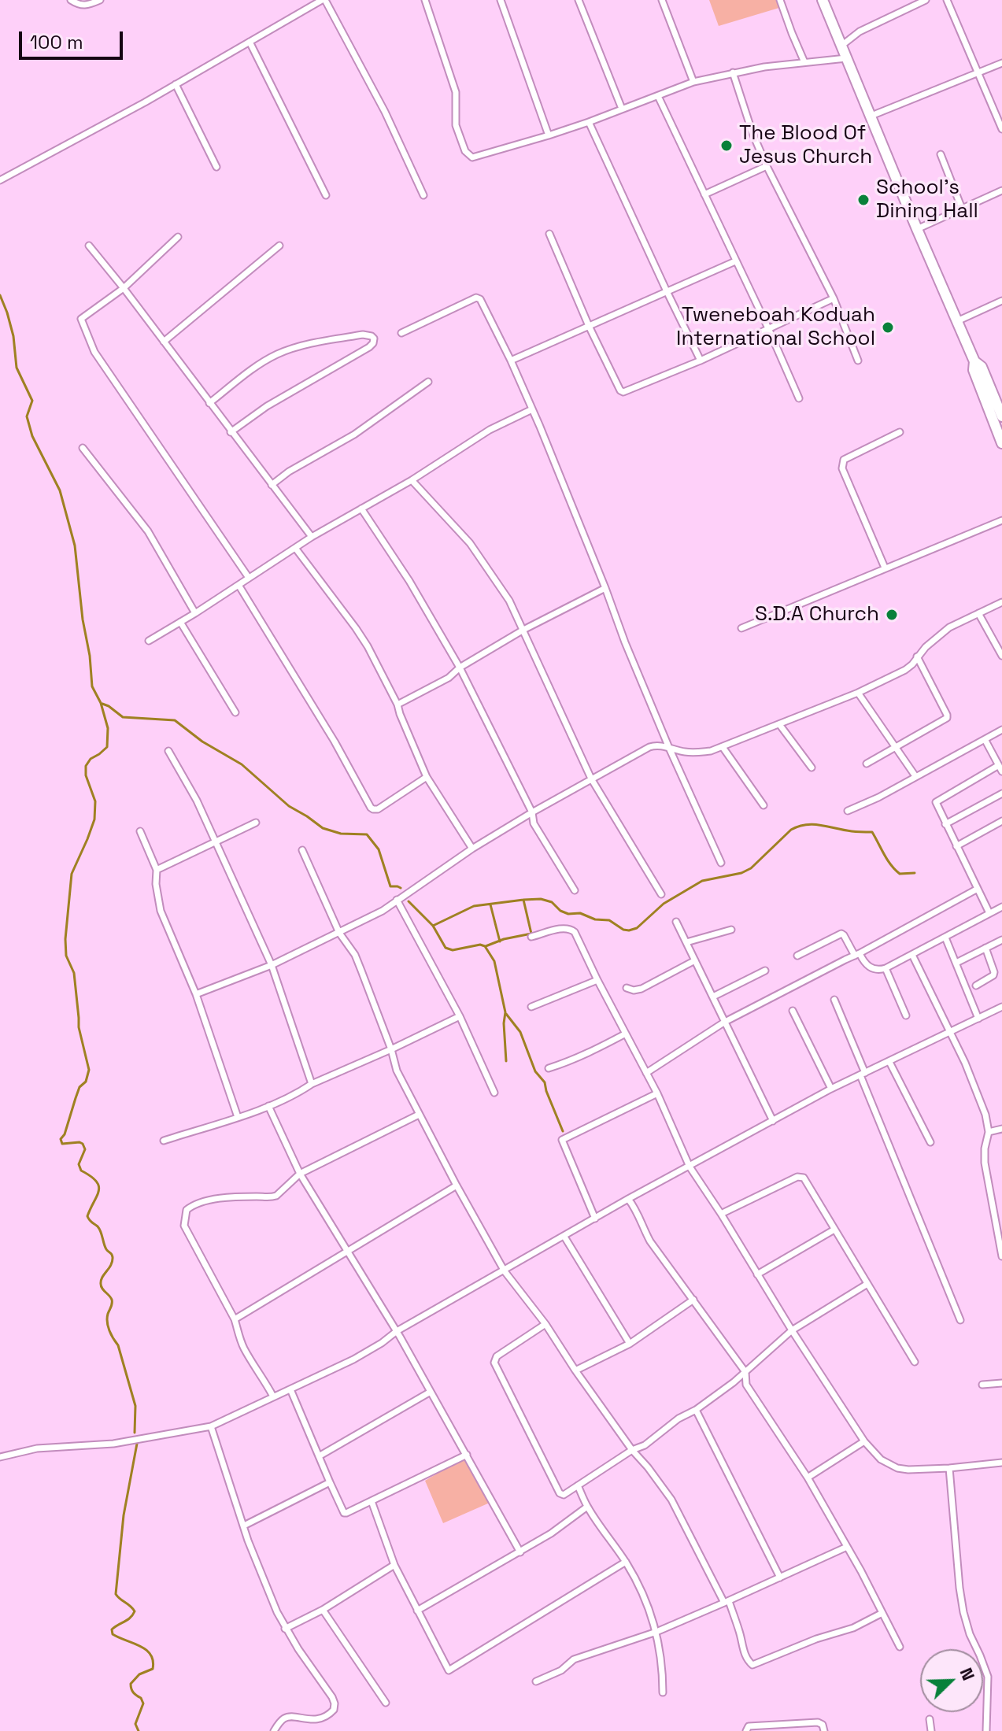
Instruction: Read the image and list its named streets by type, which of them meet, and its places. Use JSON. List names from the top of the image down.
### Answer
{
  "places": [
    "The Blood Of Jesus Church",
    "School's Dining Hall",
    "Tweneboah Koduah International School",
    "S.D.A Church"
  ],
  "scale_bar": "100 m",
  "north": "top right"
}
